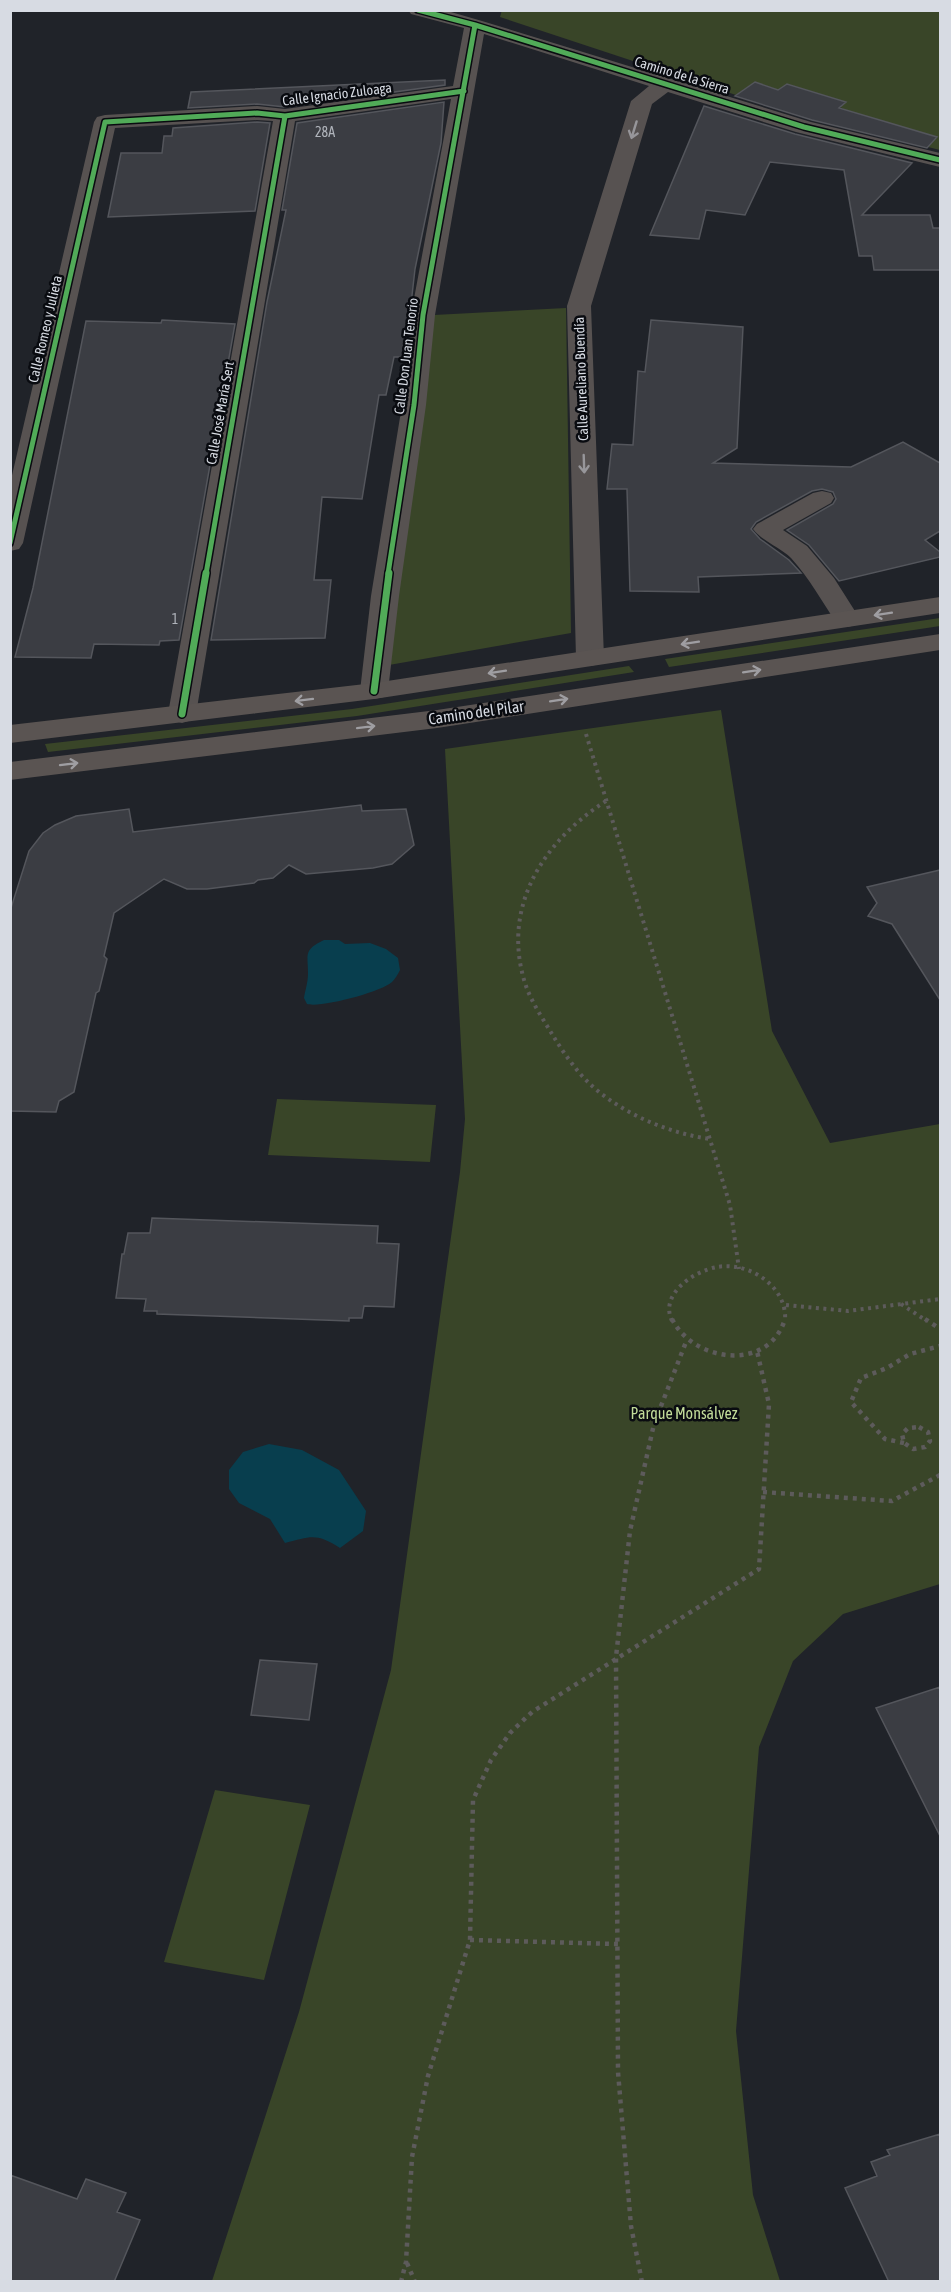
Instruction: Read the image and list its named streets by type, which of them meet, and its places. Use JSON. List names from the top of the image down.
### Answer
{
  "streets": {
    "main road": ["Camino del Pilar"],
    "street": [
      "Camino de la Sierra",
      "Calle Ignacio Zuloaga",
      "Calle Romeo y Julieta",
      "Calle Don Juan Tenorio",
      "Calle Aureliano Buendía",
      "Calle José María Sert"
    ]
  },
  "crossings": [
    ["Camino de la Sierra", "Calle Don Juan Tenorio"],
    ["Camino de la Sierra", "Calle Aureliano Buendía"],
    ["Calle Ignacio Zuloaga", "Calle Romeo y Julieta"],
    ["Calle Ignacio Zuloaga", "Calle Don Juan Tenorio"],
    ["Calle Ignacio Zuloaga", "Calle José María Sert"]
  ],
  "one_way": ["Calle Aureliano Buendía"],
  "parks": ["Parque Monsálvez"],
  "house_numbers": ["28A", "1"]
}
